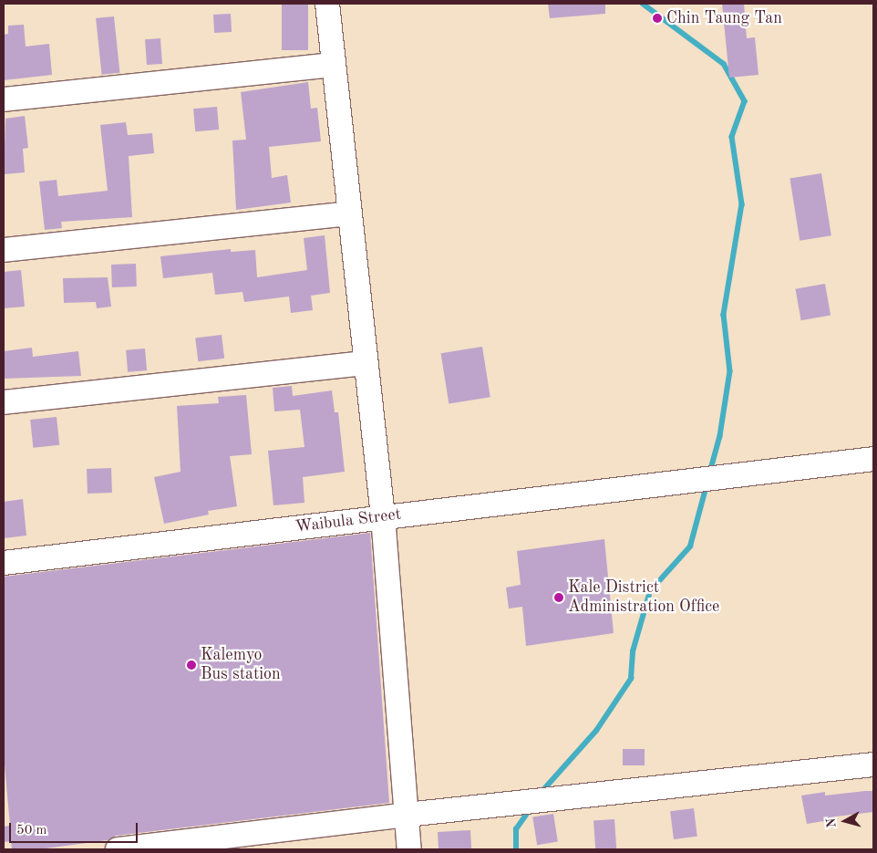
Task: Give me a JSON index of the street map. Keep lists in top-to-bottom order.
{
  "streets": {
    "street": ["Waibula Street"]
  },
  "places": ["Chin Taung Tan", "Kale District Administration Office", "Kalemyo Bus station"],
  "scale_bar": "50 m",
  "north": "left"
}
